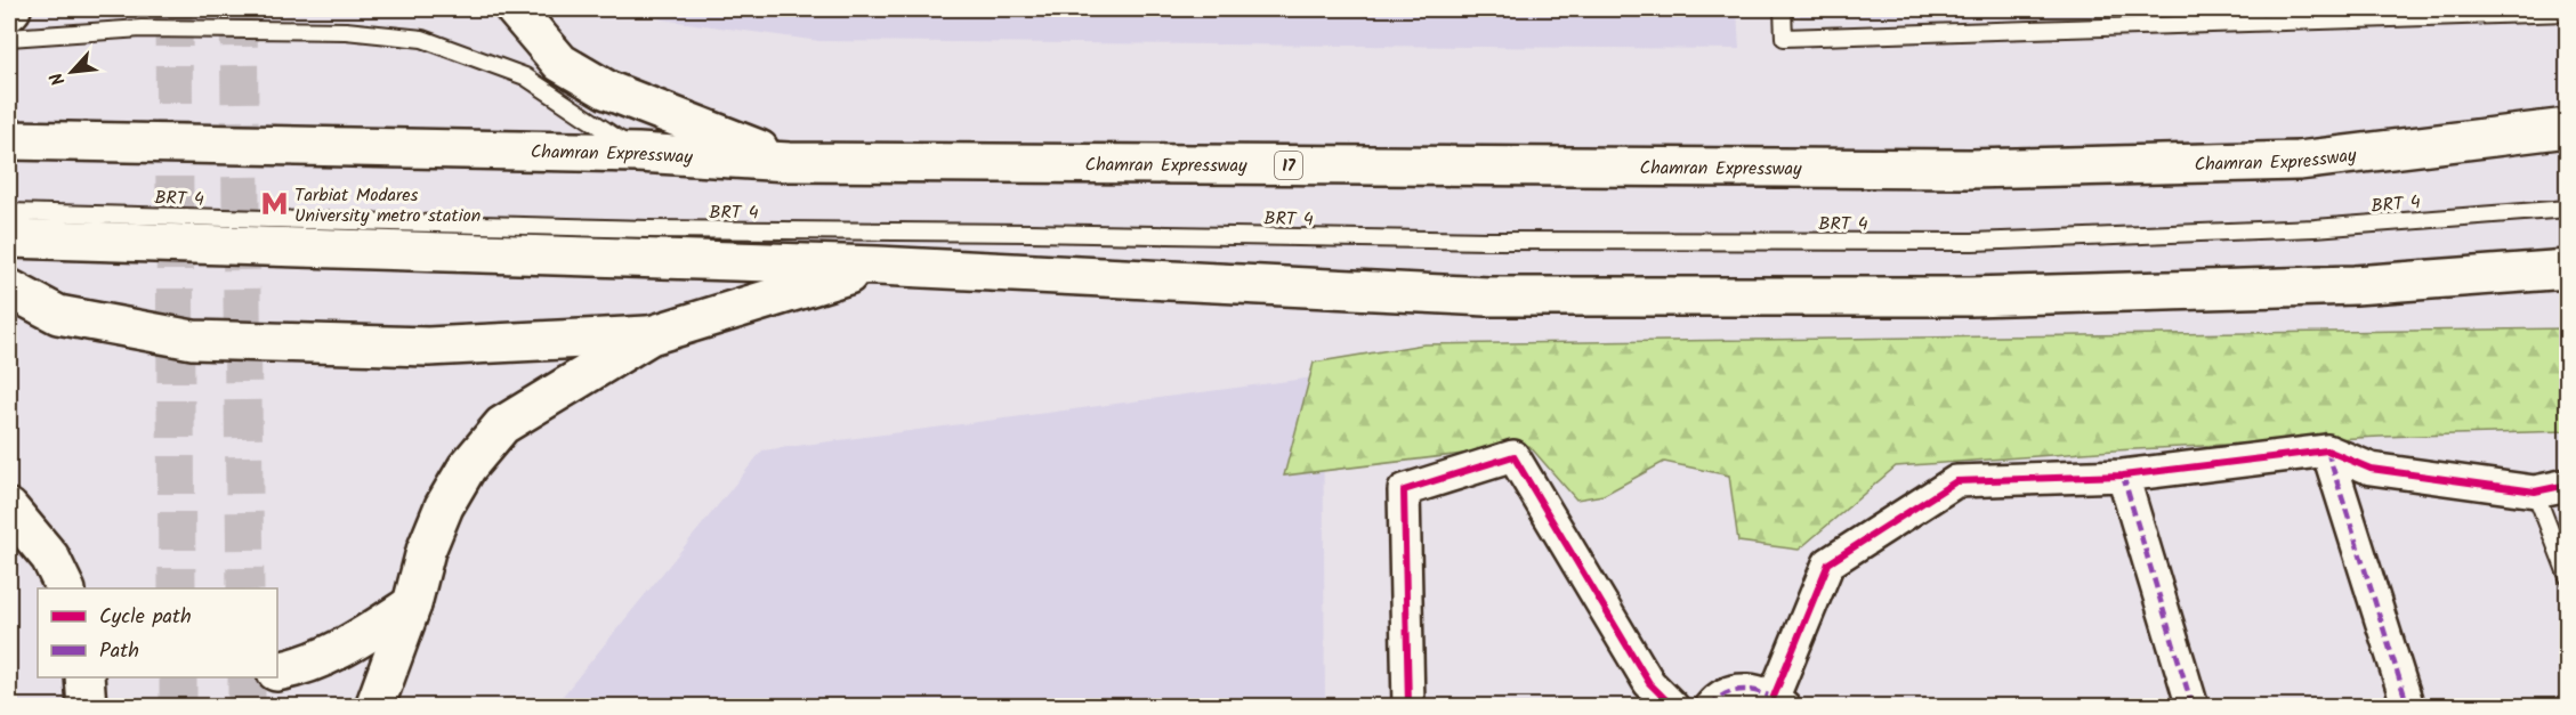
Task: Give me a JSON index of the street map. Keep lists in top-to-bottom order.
{
  "streets": {
    "highway": ["Chamran Expressway", "17"],
    "lane": ["BRT 4"]
  },
  "places": {
    "metro station": ["Tarbiat Modares University metro station"]
  },
  "legend": ["Cycle path", "Path"],
  "north": "bottom left"
}
